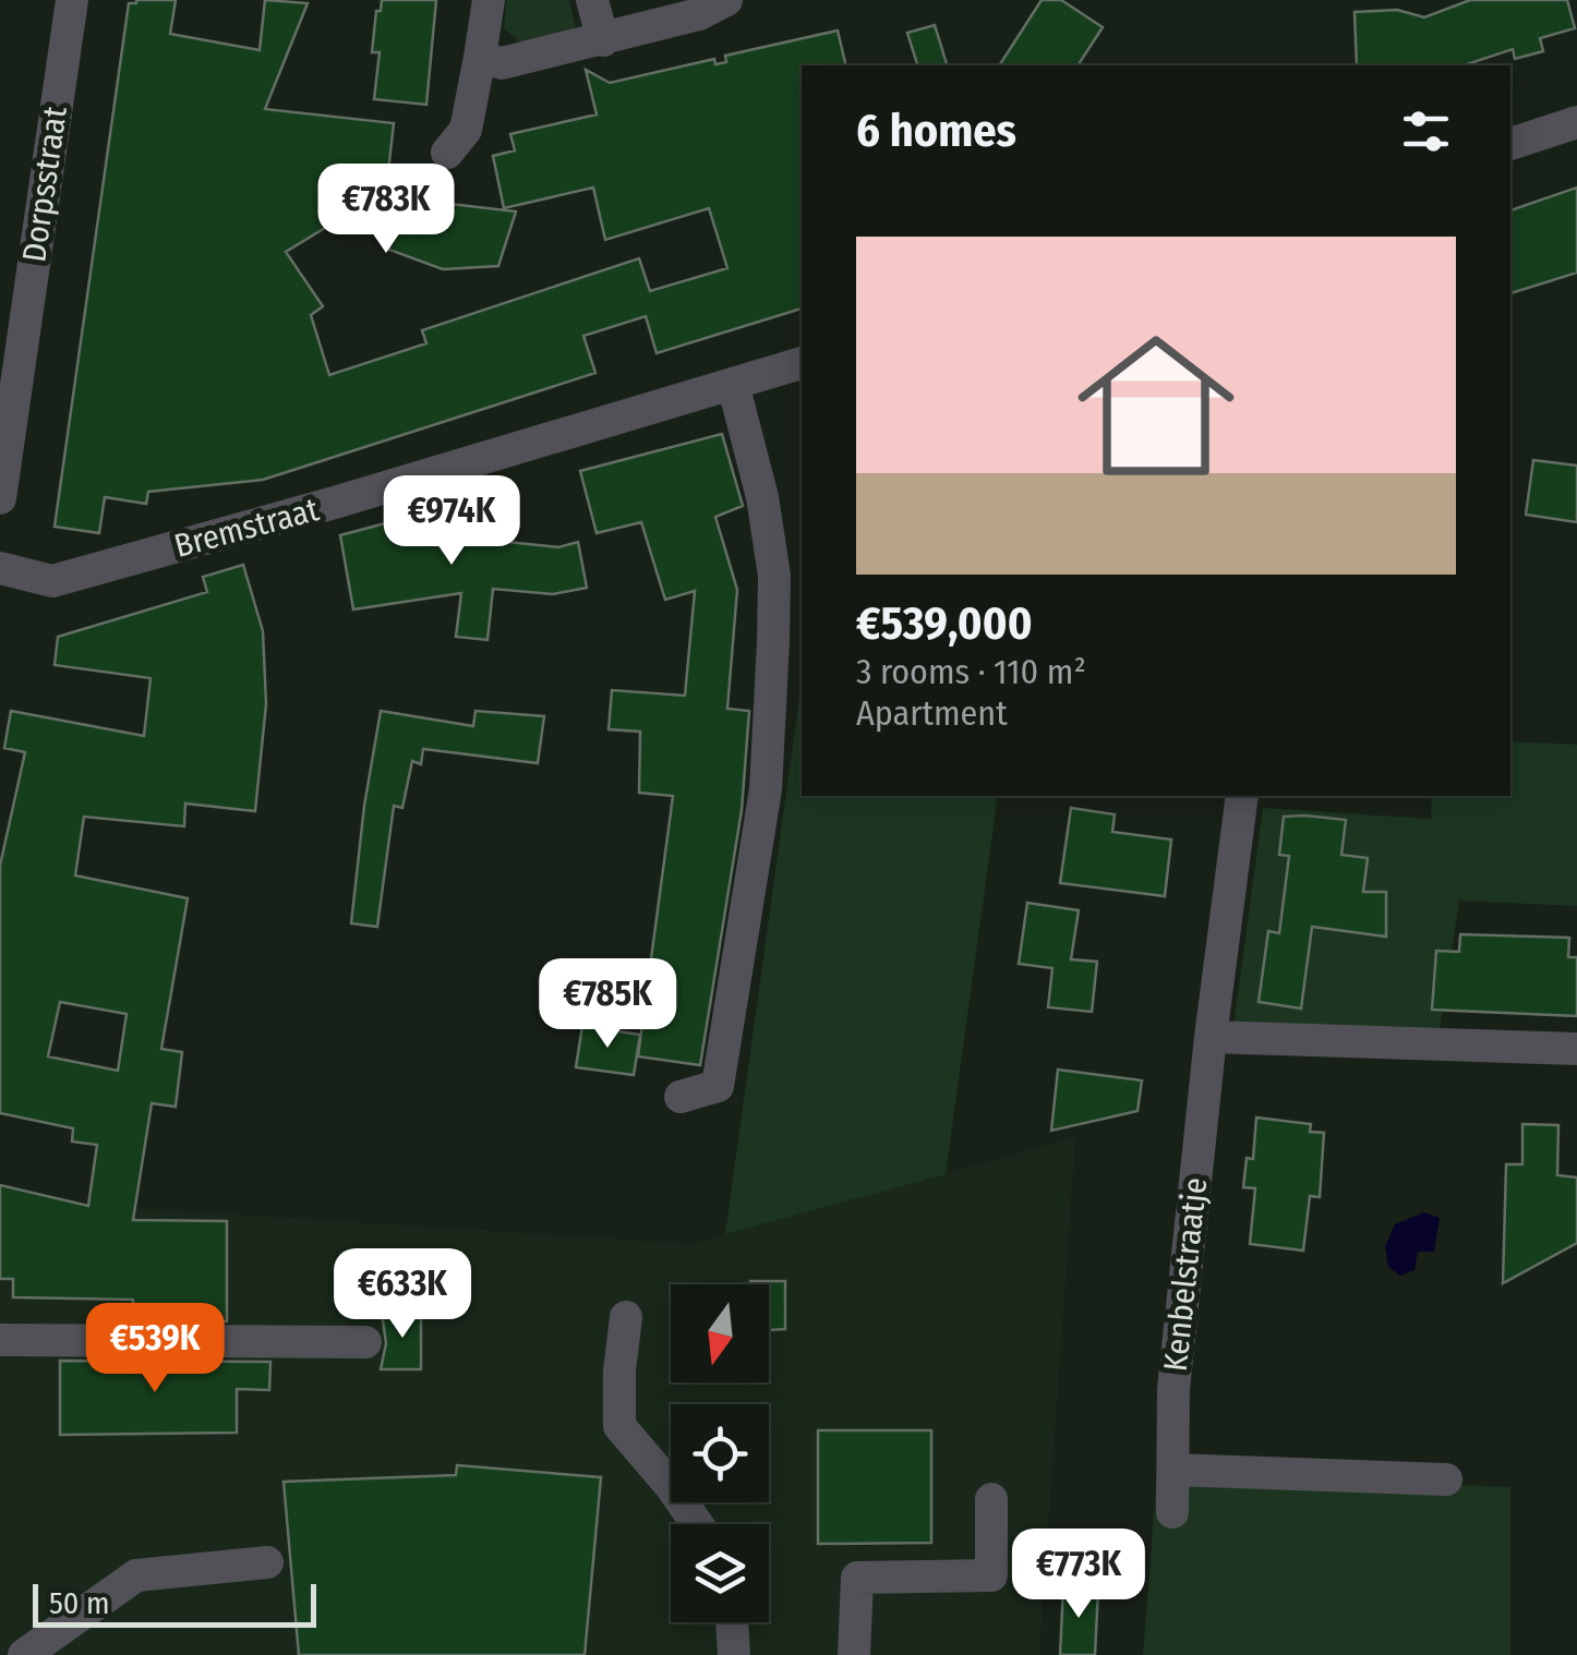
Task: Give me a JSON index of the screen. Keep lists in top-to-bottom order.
{
  "streets": {
    "street": ["Dorpsstraat", "Bremstraat", "Kenbelstraatje"]
  },
  "scale_bar": "50 m",
  "north": "bottom",
  "page": {
    "heading": "6 homes",
    "price": [
      "€783K",
      "€974K",
      "€785K",
      "€633K",
      "€539K",
      "€773K"
    ],
    "list": [
      {
        "name": "€539,000",
        "note": "3 rooms · 110 m² · Apartment"
      }
    ],
    "scale": "50 m"
  }
}
